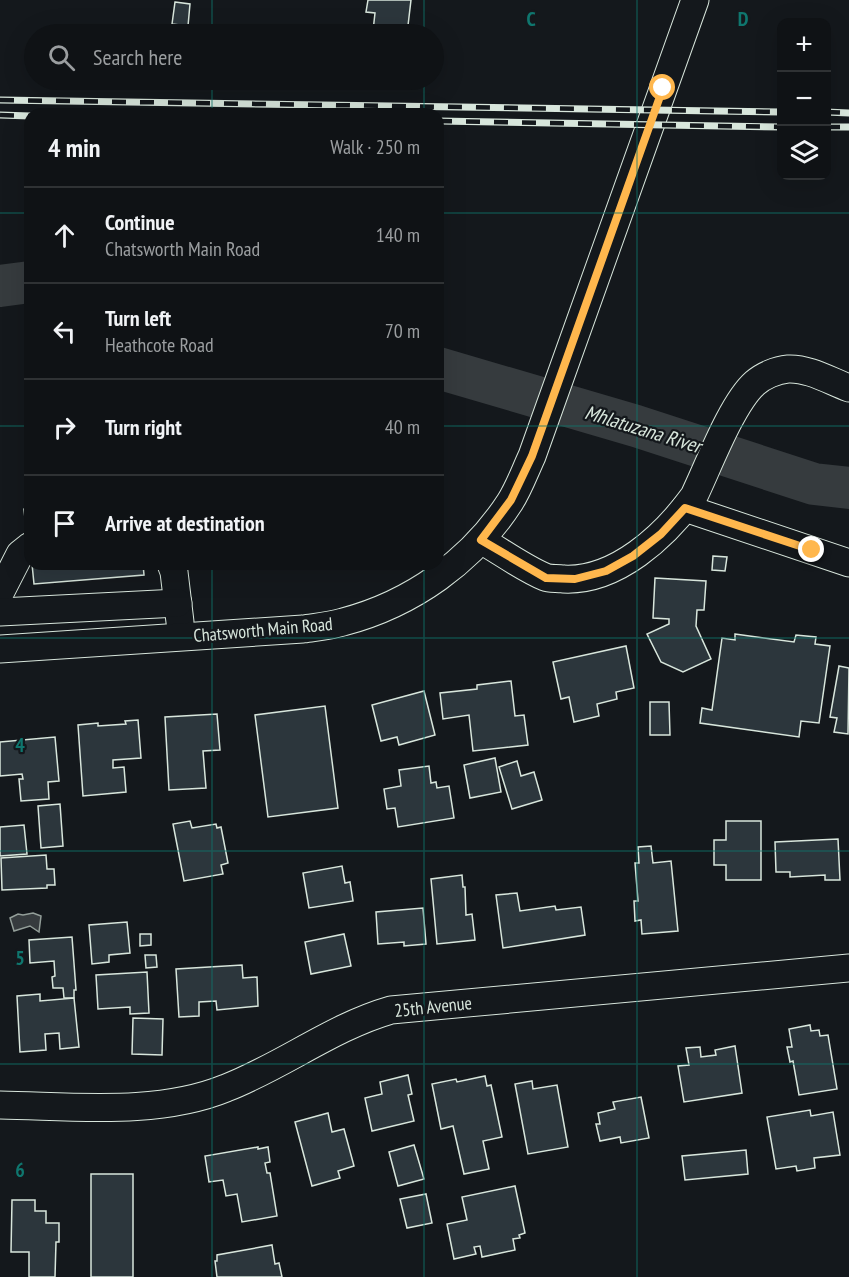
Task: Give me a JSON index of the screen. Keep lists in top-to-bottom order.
{
  "streets": {
    "street": ["Chatsworth Main Road", "25th Avenue"]
  },
  "water": ["Mhlatuzana River"],
  "page": {
    "map_buttons": ["+", "−"],
    "search": "Search here",
    "heading": ["4 min", "Walk · 250 m"],
    "list": [
      ["Continue", "Chatsworth Main Road", "140 m"],
      ["Turn left", "Heathcote Road", "70 m"],
      ["Turn right", "40 m"],
      "Arrive at destination"
    ]
  },
  "grid": {
    "columns": ["C", "D"],
    "rows": ["4", "5", "6"]
  }
}
